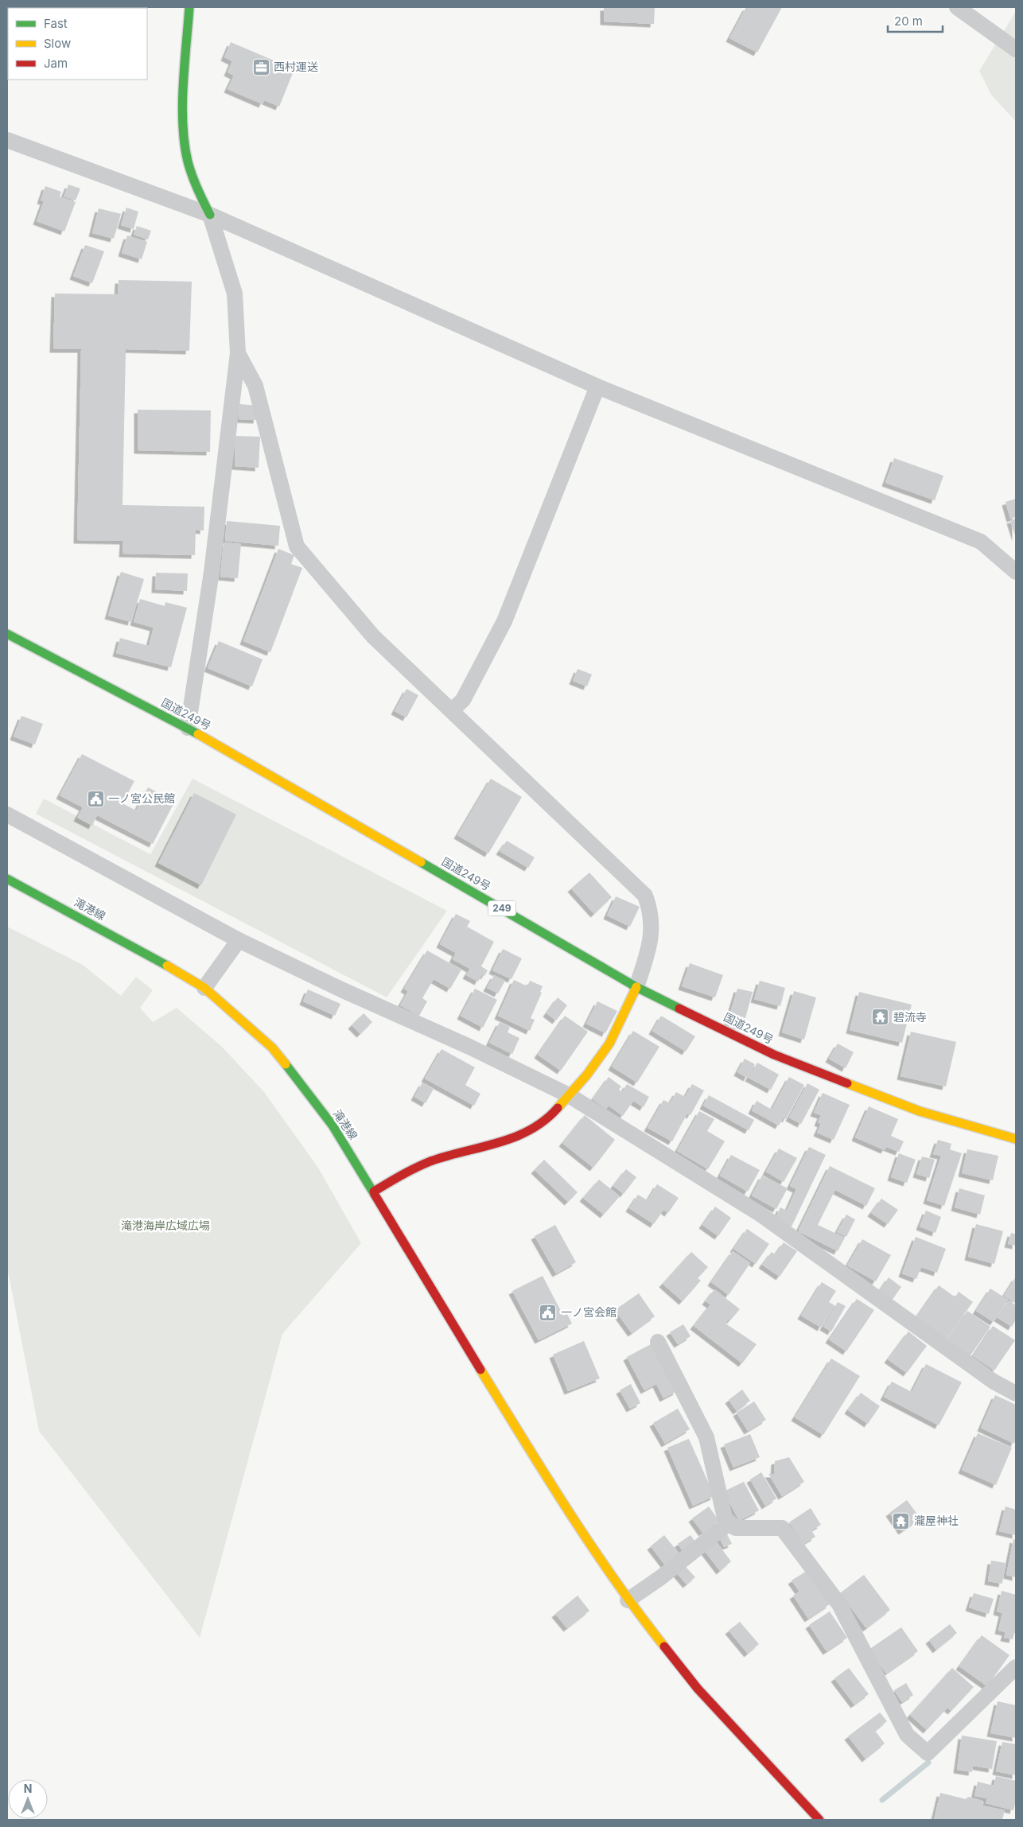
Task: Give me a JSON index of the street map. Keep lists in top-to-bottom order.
{
  "streets": {
    "main road": ["国道249号", "249", "滝港線"]
  },
  "parks": ["滝港海岸広域広場"],
  "places": {
    "office": ["西村運送"],
    "public building": ["一ノ宮公民館", "一ノ宮会館"],
    "temple": ["碧流寺", "瀧屋神社"]
  },
  "legend": ["Fast", "Slow", "Jam"],
  "scale_bar": "20 m",
  "north": "top"
}
